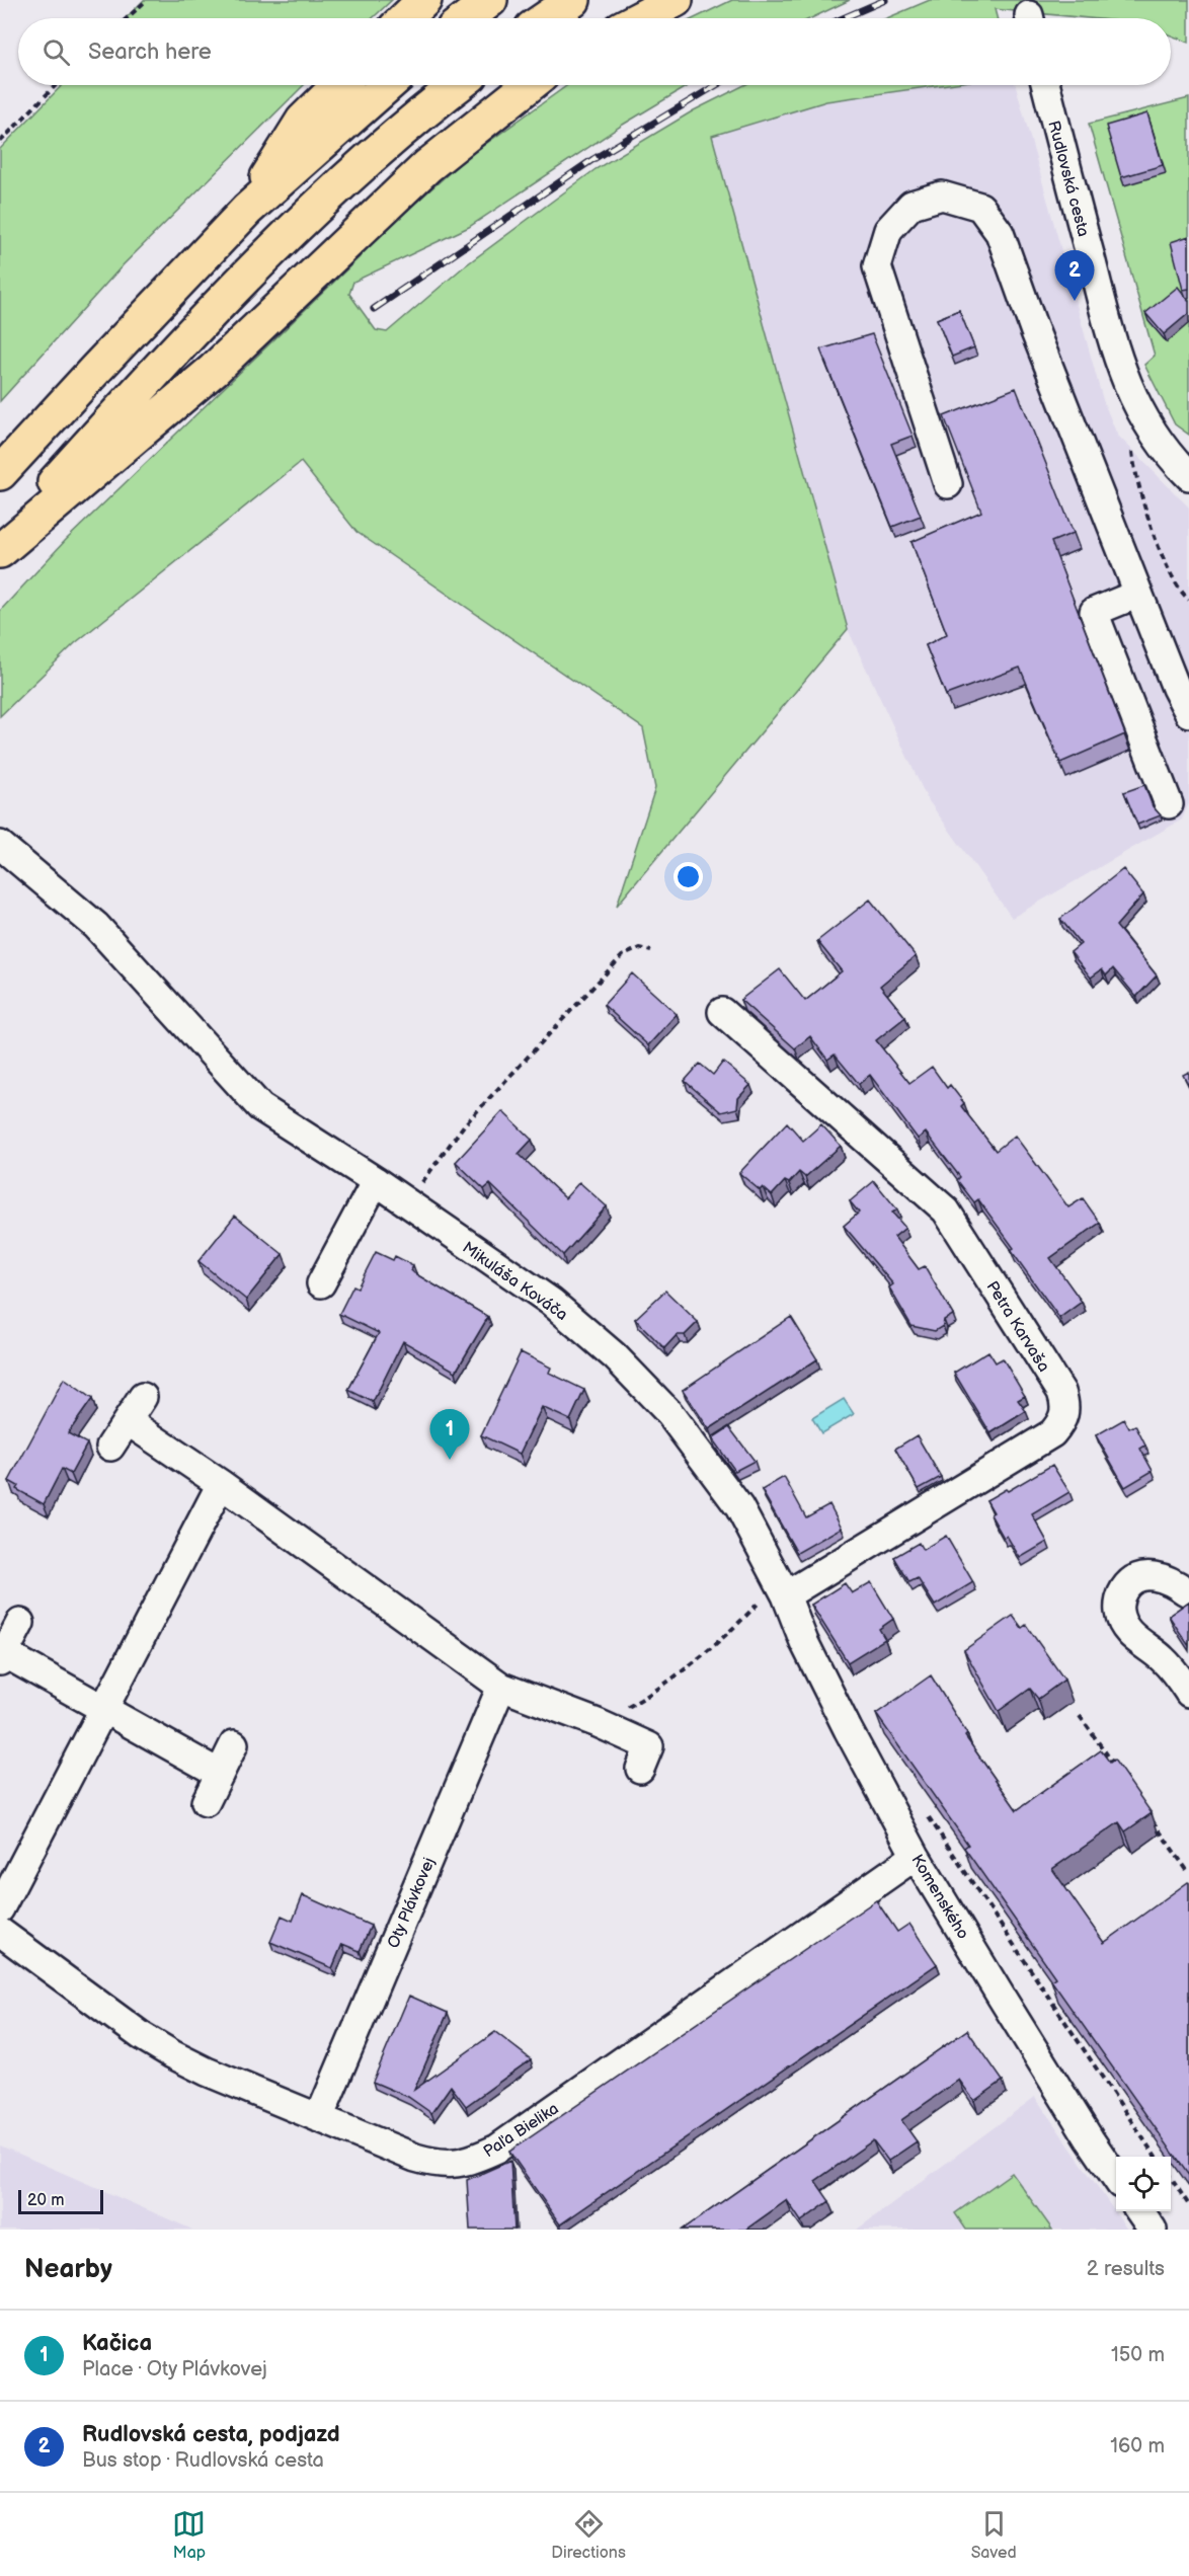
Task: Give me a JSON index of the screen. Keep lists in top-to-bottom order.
{
  "streets": {
    "street": [
      "Rudlovská cesta",
      "Mikuláša Kováča",
      "Petra Karvaša",
      "Komenského",
      "Oty Plávkovej",
      "Paľa Bielika"
    ]
  },
  "crossings": [
    ["Mikuláša Kováča", "Petra Karvaša"],
    ["Mikuláša Kováča", "Komenského"],
    ["Petra Karvaša", "Komenského"],
    ["Komenského", "Paľa Bielika"],
    ["Oty Plávkovej", "Paľa Bielika"]
  ],
  "scale_bar": "20 m",
  "page": {
    "search": "Search here",
    "pins": ["2", "1"],
    "scale": "20 m",
    "heading": ["Nearby", "2 results"],
    "list": [
      {
        "mark": "1",
        "name": "Kačica",
        "note": "Place · Oty Plávkovej",
        "value": "150 m"
      },
      {
        "mark": "2",
        "name": "Rudlovská cesta, podjazd",
        "note": "Bus stop · Rudlovská cesta",
        "value": "160 m"
      }
    ],
    "nav": ["Map", "Directions", "Saved"]
  }
}
